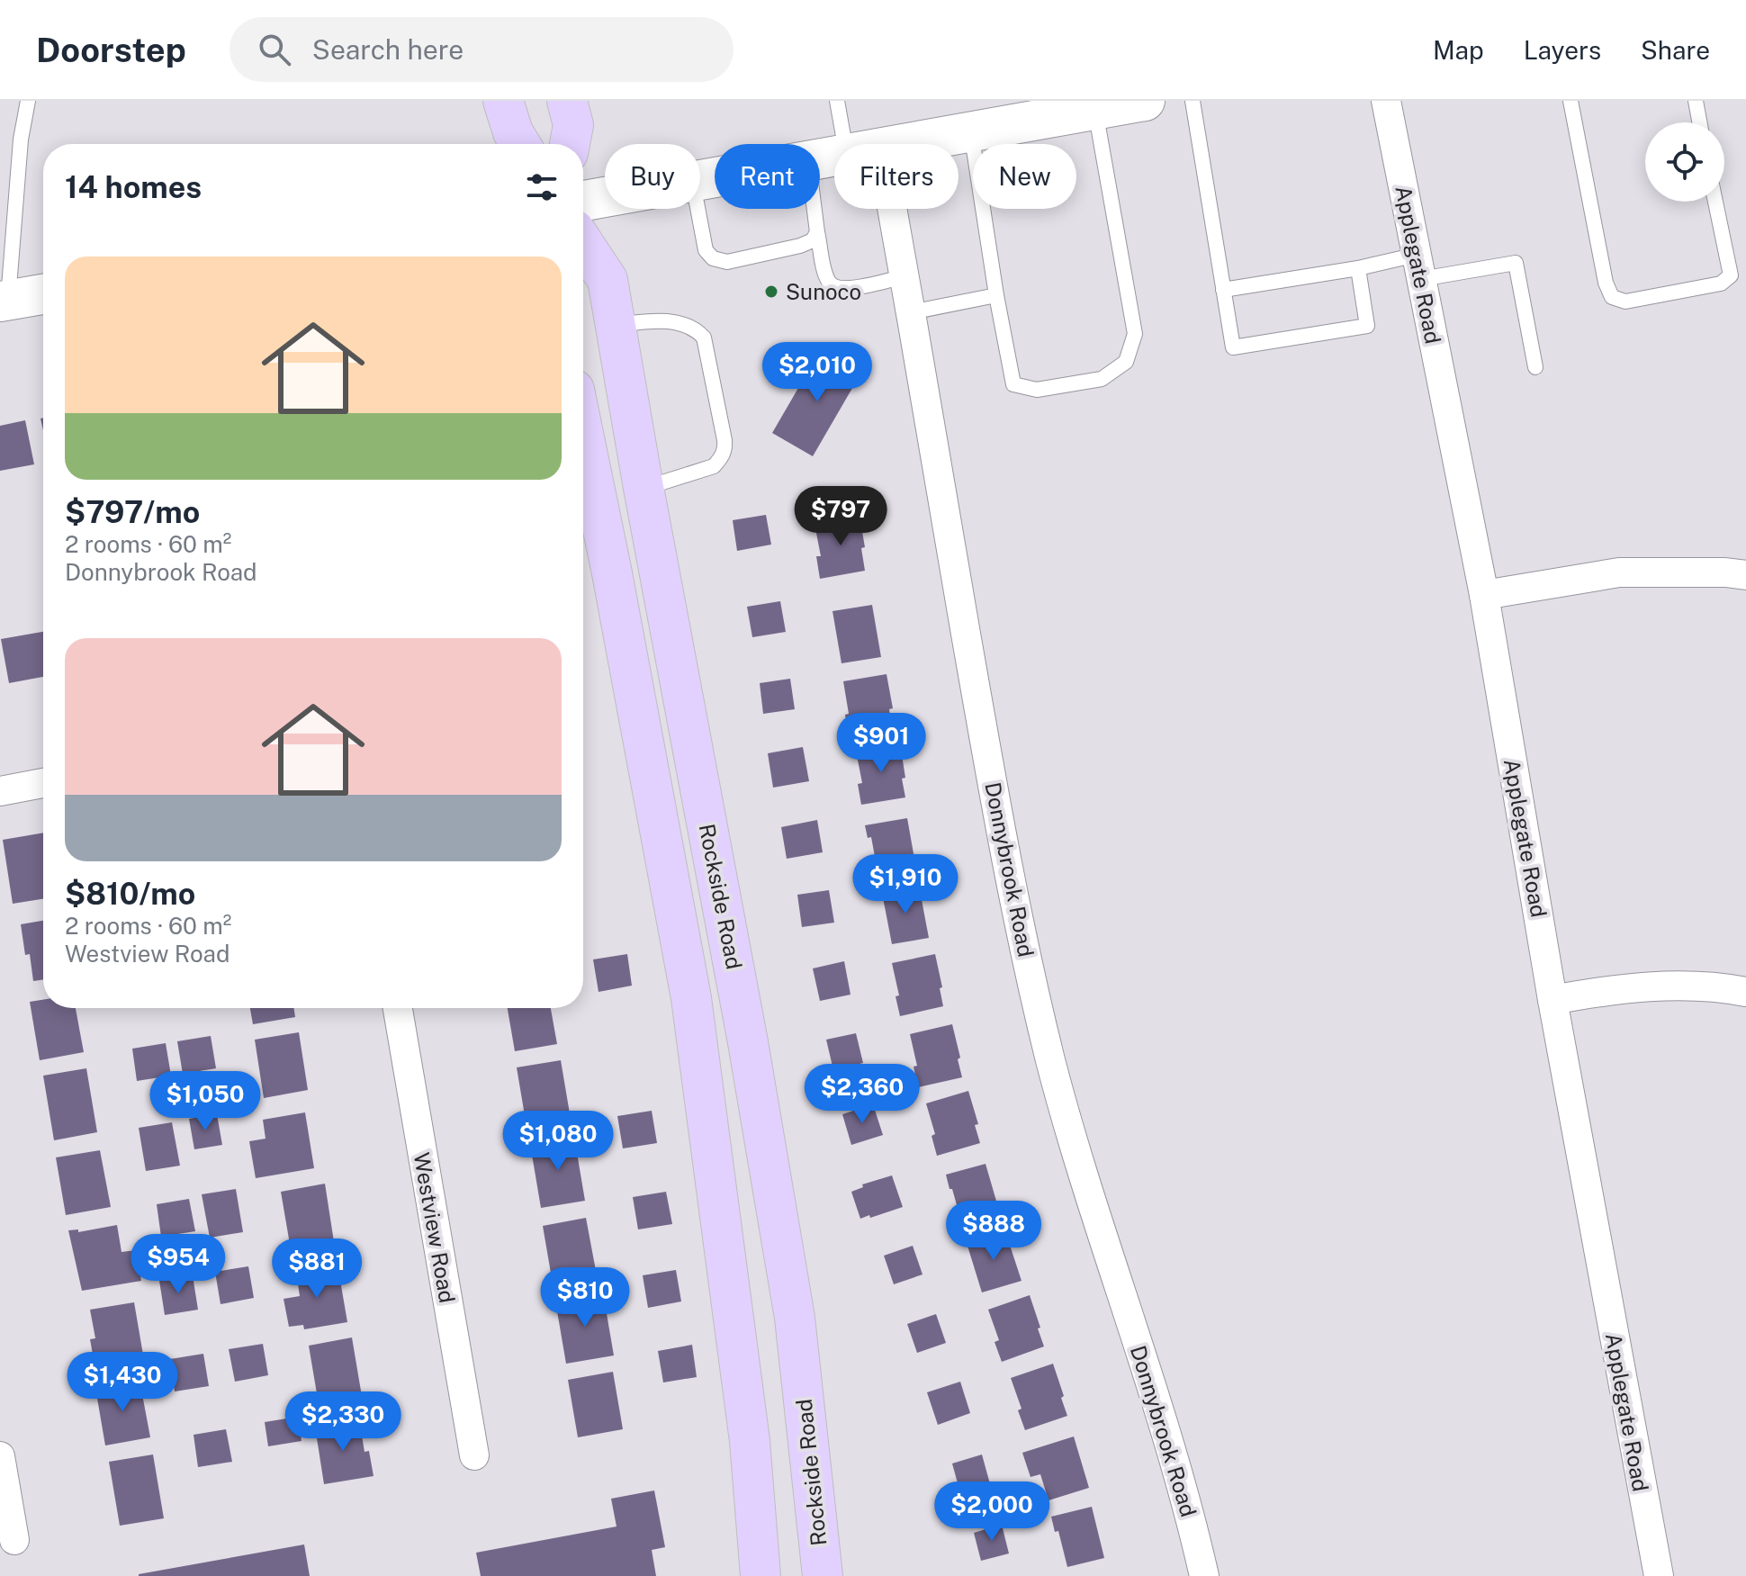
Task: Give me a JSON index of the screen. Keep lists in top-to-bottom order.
{
  "streets": {
    "main road": ["Rockside Road"],
    "street": ["Applegate Road", "Donnybrook Road", "Westview Road"]
  },
  "places": ["Sunoco"],
  "page": {
    "header": "Doorstep",
    "search": "Search here",
    "nav": ["Map", "Layers", "Share"],
    "chip": [
      "Buy",
      "Rent",
      "Filters",
      "New"
    ],
    "heading": "14 homes",
    "list": [
      {
        "name": "$797/mo",
        "note": "2 rooms · 60 m² · Donnybrook Road"
      },
      {
        "name": "$810/mo",
        "note": "2 rooms · 60 m² · Westview Road"
      }
    ],
    "price": [
      "$2,010",
      "$797",
      "$901",
      "$1,910",
      "$2,360",
      "$1,050",
      "$1,080",
      "$888",
      "$954",
      "$881",
      "$810",
      "$1,430",
      "$2,330",
      "$2,000"
    ]
  }
}
